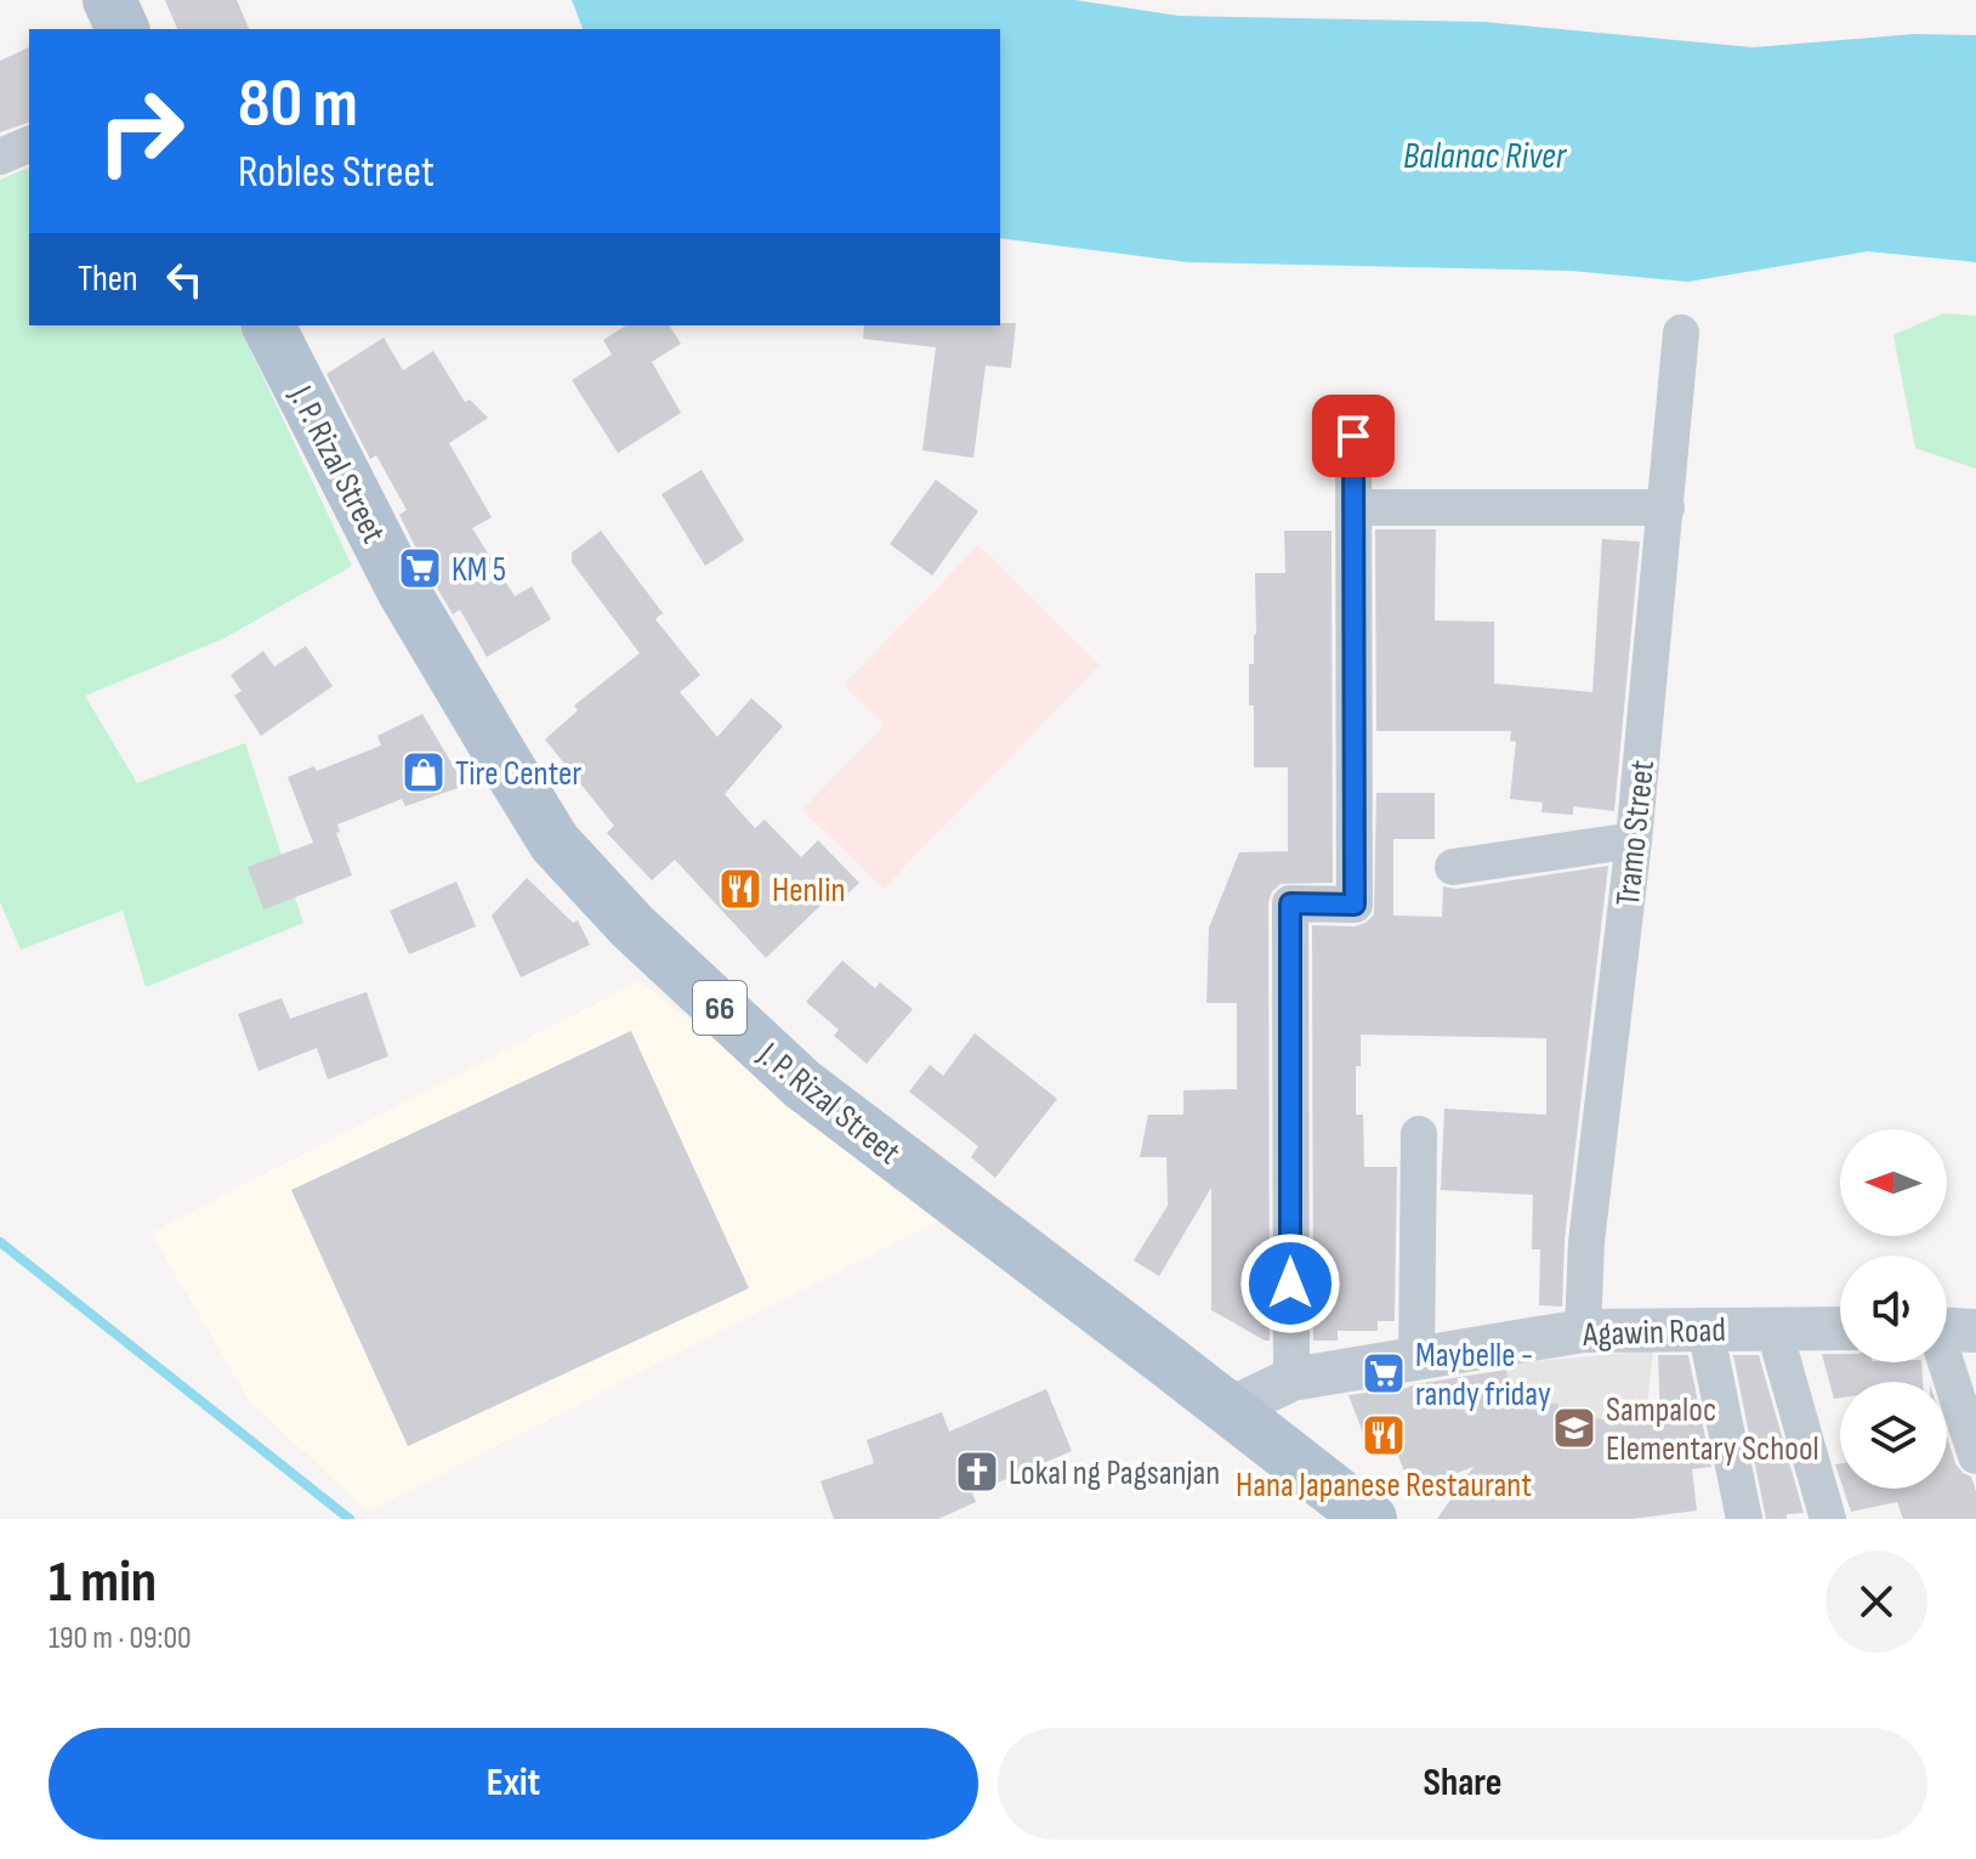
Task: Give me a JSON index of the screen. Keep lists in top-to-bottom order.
{
  "streets": {
    "main road": ["J. P. Rizal Street", "66"],
    "street": ["Tramo Street", "Agawin Road"]
  },
  "crossings": [
    ["J. P. Rizal Street", "Agawin Road"],
    ["Tramo Street", "Agawin Road"]
  ],
  "water": ["Balanac River"],
  "places": {
    "supermarket": ["KM 5", "Maybelle - randy friday"],
    "shop": ["Tire Center"],
    "restaurant": ["Henlin", "Hana Japanese Restaurant"],
    "school or university": ["Sampaloc Elementary School"],
    "church": ["Lokal ng Pagsanjan"]
  },
  "north": "left",
  "page": {
    "turn": ["80 m", "Robles Street"],
    "then": "Then",
    "heading": ["1 min", "190 m · 09:00"],
    "buttons": ["Exit", "Share"]
  }
}
